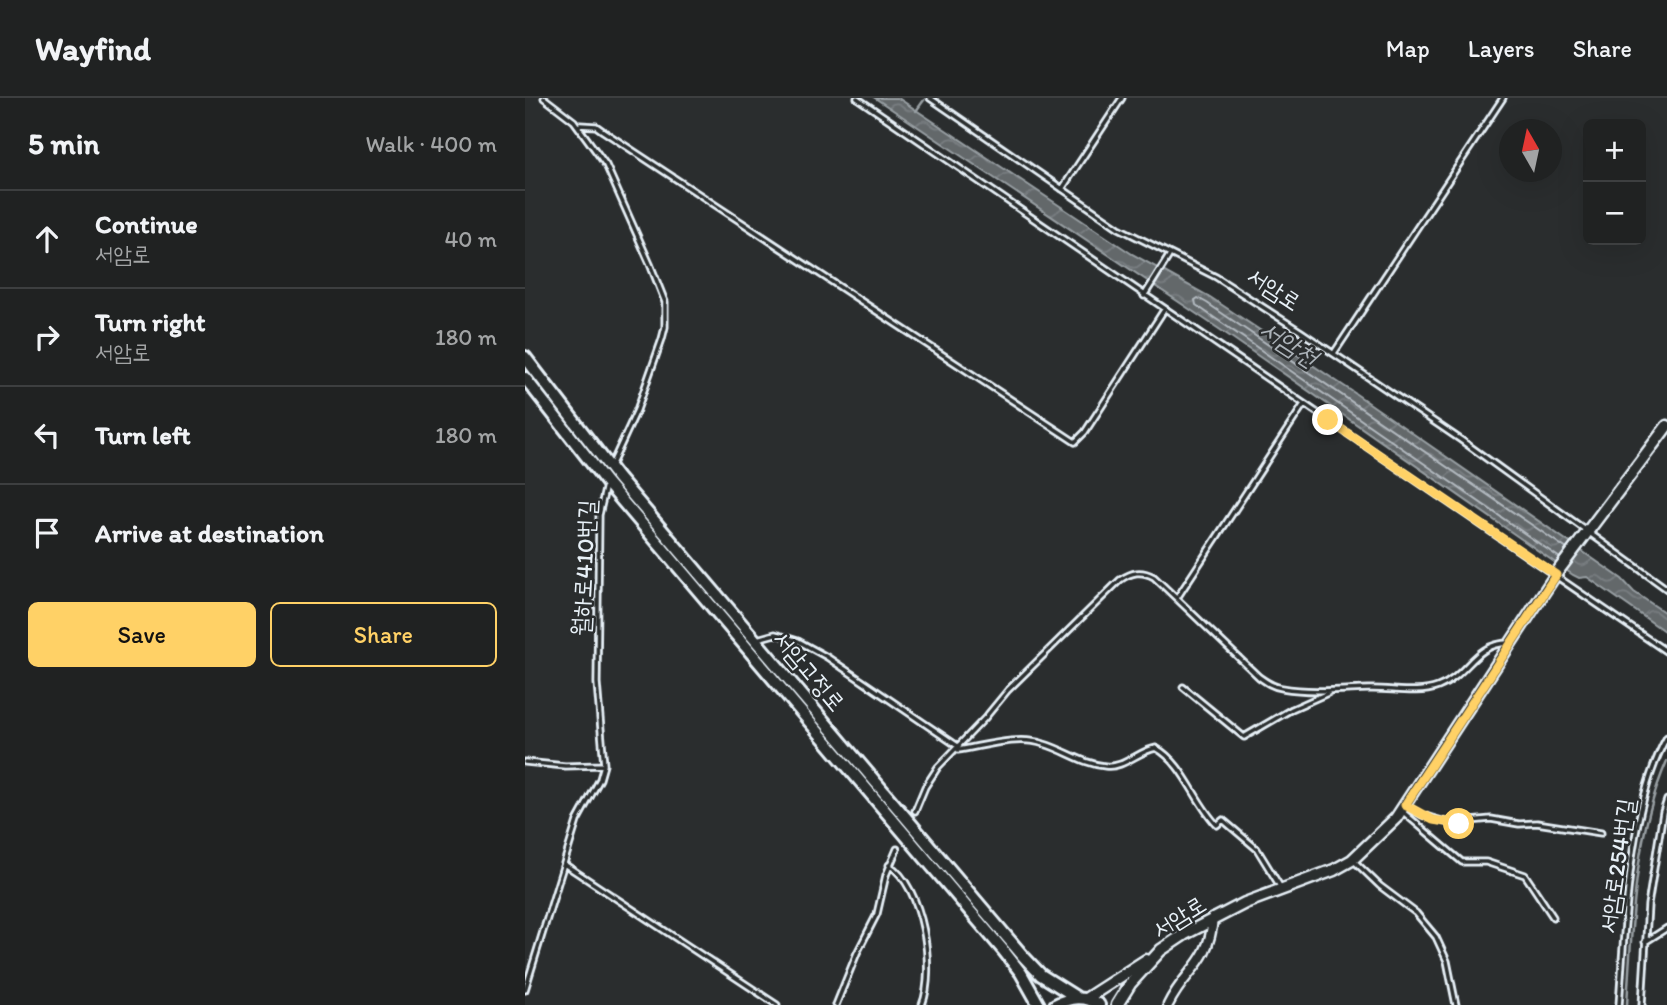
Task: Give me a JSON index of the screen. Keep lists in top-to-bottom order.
{
  "streets": {
    "main road": ["서암고정로"],
    "street": ["서암로"],
    "lane": ["월하로410번길", "서암로254번길"]
  },
  "crossings": [
    ["월하로410번길", "서암고정로"]
  ],
  "water": ["서암천"],
  "north": "top",
  "page": {
    "header": "Wayfind",
    "nav": ["Map", "Layers", "Share"],
    "heading": ["5 min", "Walk · 400 m"],
    "map_buttons": ["+", "−"],
    "list": [
      ["Continue", "서암로", "40 m"],
      ["Turn right", "서암로", "180 m"],
      ["Turn left", "180 m"],
      "Arrive at destination"
    ],
    "buttons": ["Save", "Share"]
  }
}
